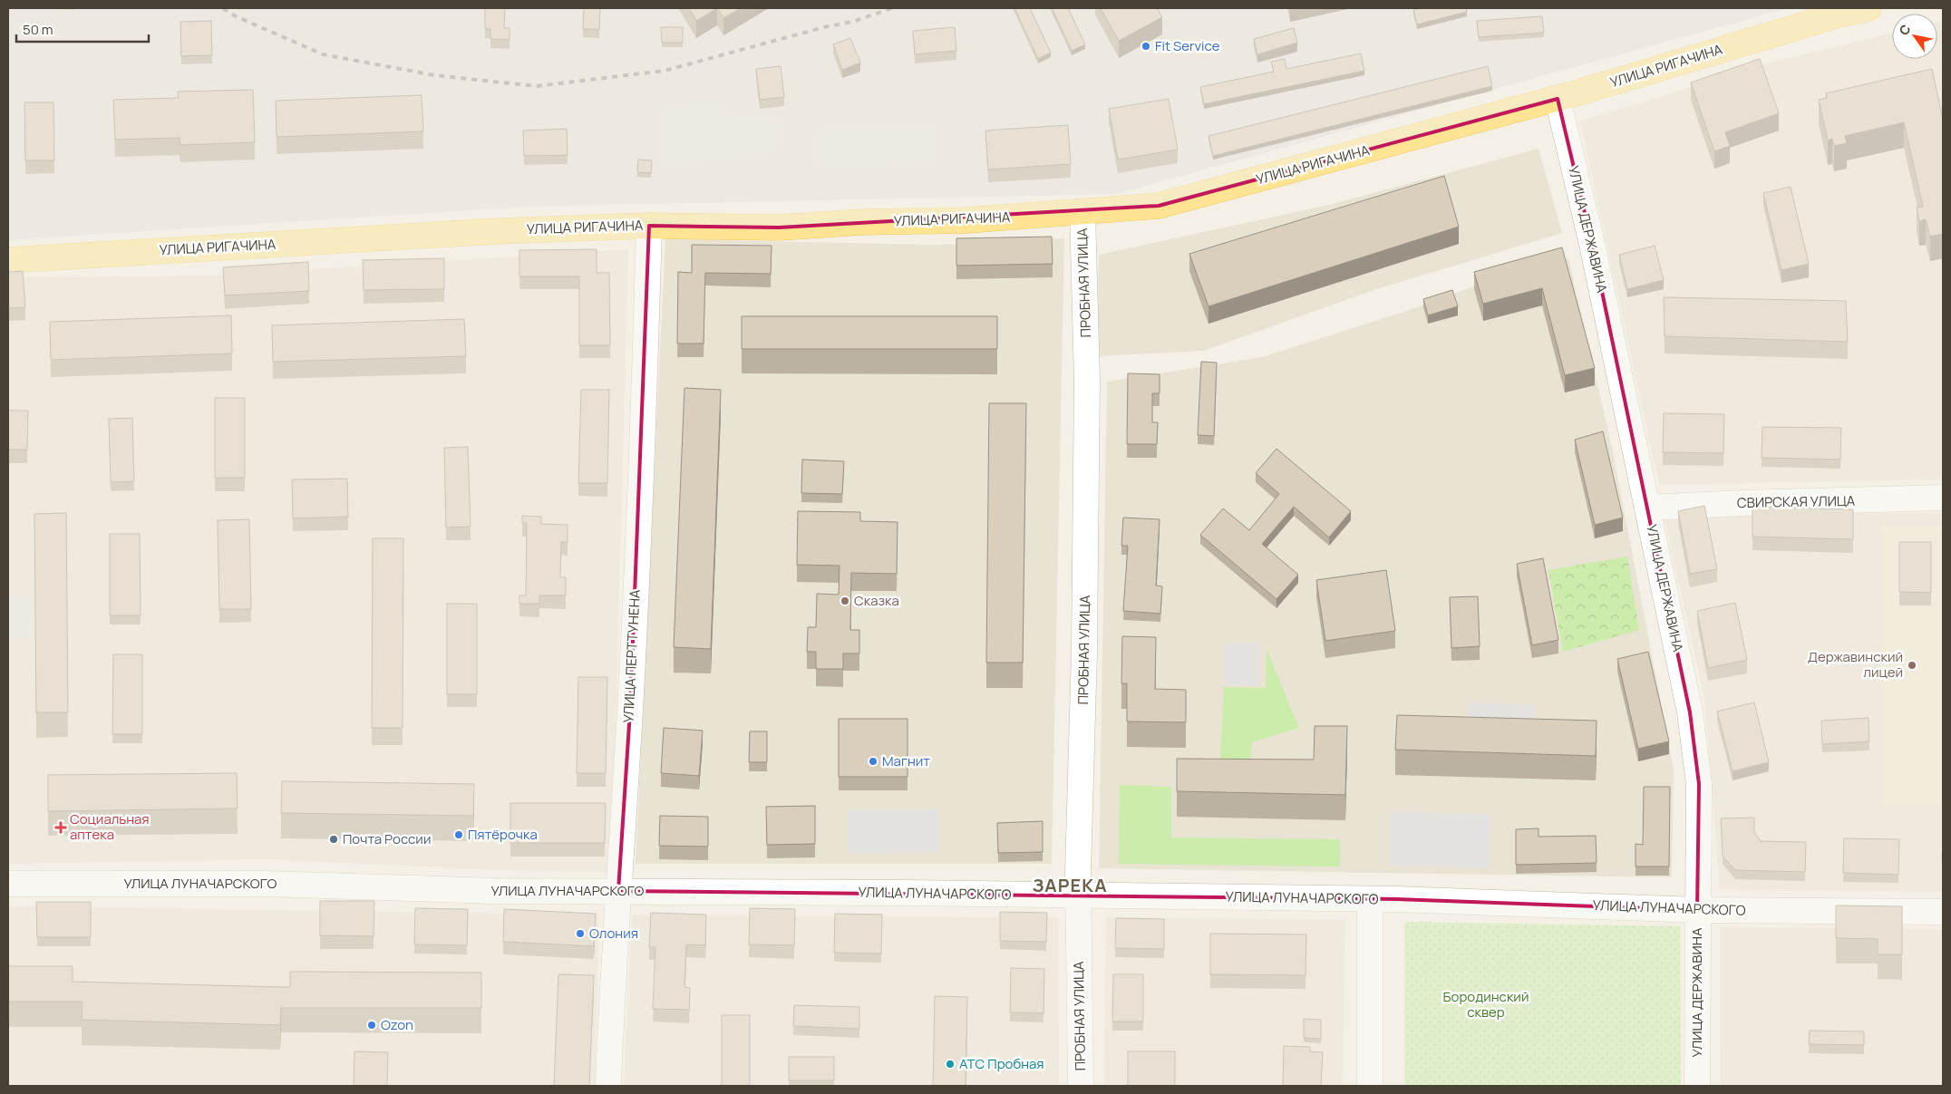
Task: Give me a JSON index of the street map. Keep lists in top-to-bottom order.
{
  "streets": {
    "main road": ["УЛИЦА РИГАЧИНА"],
    "street": [
      "УЛИЦА ДЕРЖАВИНА",
      "ПРОБНАЯ УЛИЦА",
      "СВИРСКАЯ УЛИЦА",
      "УЛИЦА ПЕРТТУНЕНА",
      "УЛИЦА ЛУНАЧАРСКОГО"
    ]
  },
  "crossings": [
    ["УЛИЦА РИГАЧИНА", "УЛИЦА ДЕРЖАВИНА"],
    ["УЛИЦА РИГАЧИНА", "ПРОБНАЯ УЛИЦА"],
    ["УЛИЦА РИГАЧИНА", "УЛИЦА ПЕРТТУНЕНА"],
    ["УЛИЦА ДЕРЖАВИНА", "СВИРСКАЯ УЛИЦА"],
    ["УЛИЦА ДЕРЖАВИНА", "УЛИЦА ЛУНАЧАРСКОГО"],
    ["ПРОБНАЯ УЛИЦА", "УЛИЦА ЛУНАЧАРСКОГО"],
    ["УЛИЦА ПЕРТТУНЕНА", "УЛИЦА ЛУНАЧАРСКОГО"]
  ],
  "districts": ["ЗАРЕКА"],
  "parks": ["Бородинский сквер"],
  "places": {
    "other": [
      "Fit Service",
      "Сказка",
      "Державинский лицей",
      "Магнит",
      "Пятёрочка",
      "Почта России",
      "Олония",
      "Ozon",
      "АТС Пробная"
    ],
    "health": ["Социальная аптека"]
  },
  "scale_bar": "50 m",
  "north": "top left"
}
